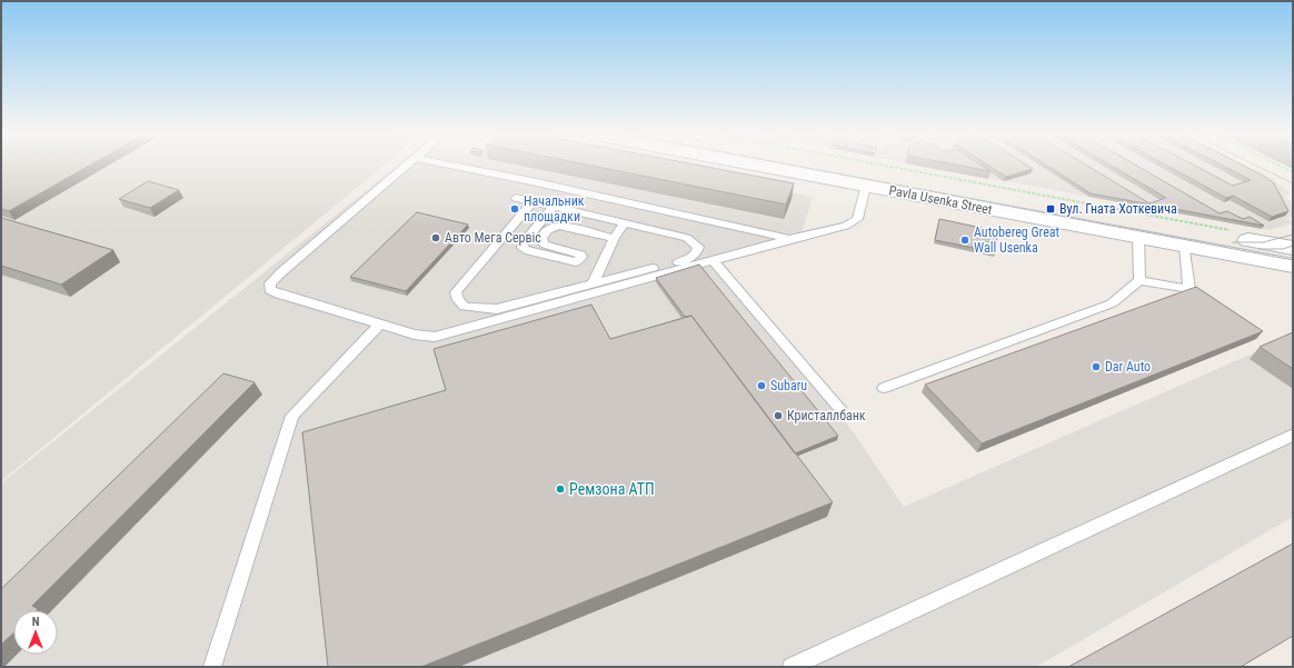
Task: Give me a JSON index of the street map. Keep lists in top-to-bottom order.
{
  "streets": {
    "street": ["Pavla Usenka Street"]
  },
  "places": {
    "other": [
      "Начальник площадки",
      "Авто Мега Сервіс",
      "Autobereg Great Wall Usenka",
      "Dar Auto",
      "Subaru",
      "Кристаллбанк",
      "Ремзона АТП"
    ],
    "transit": ["Вул. Гната Хоткевича"]
  },
  "north": "top"
}
